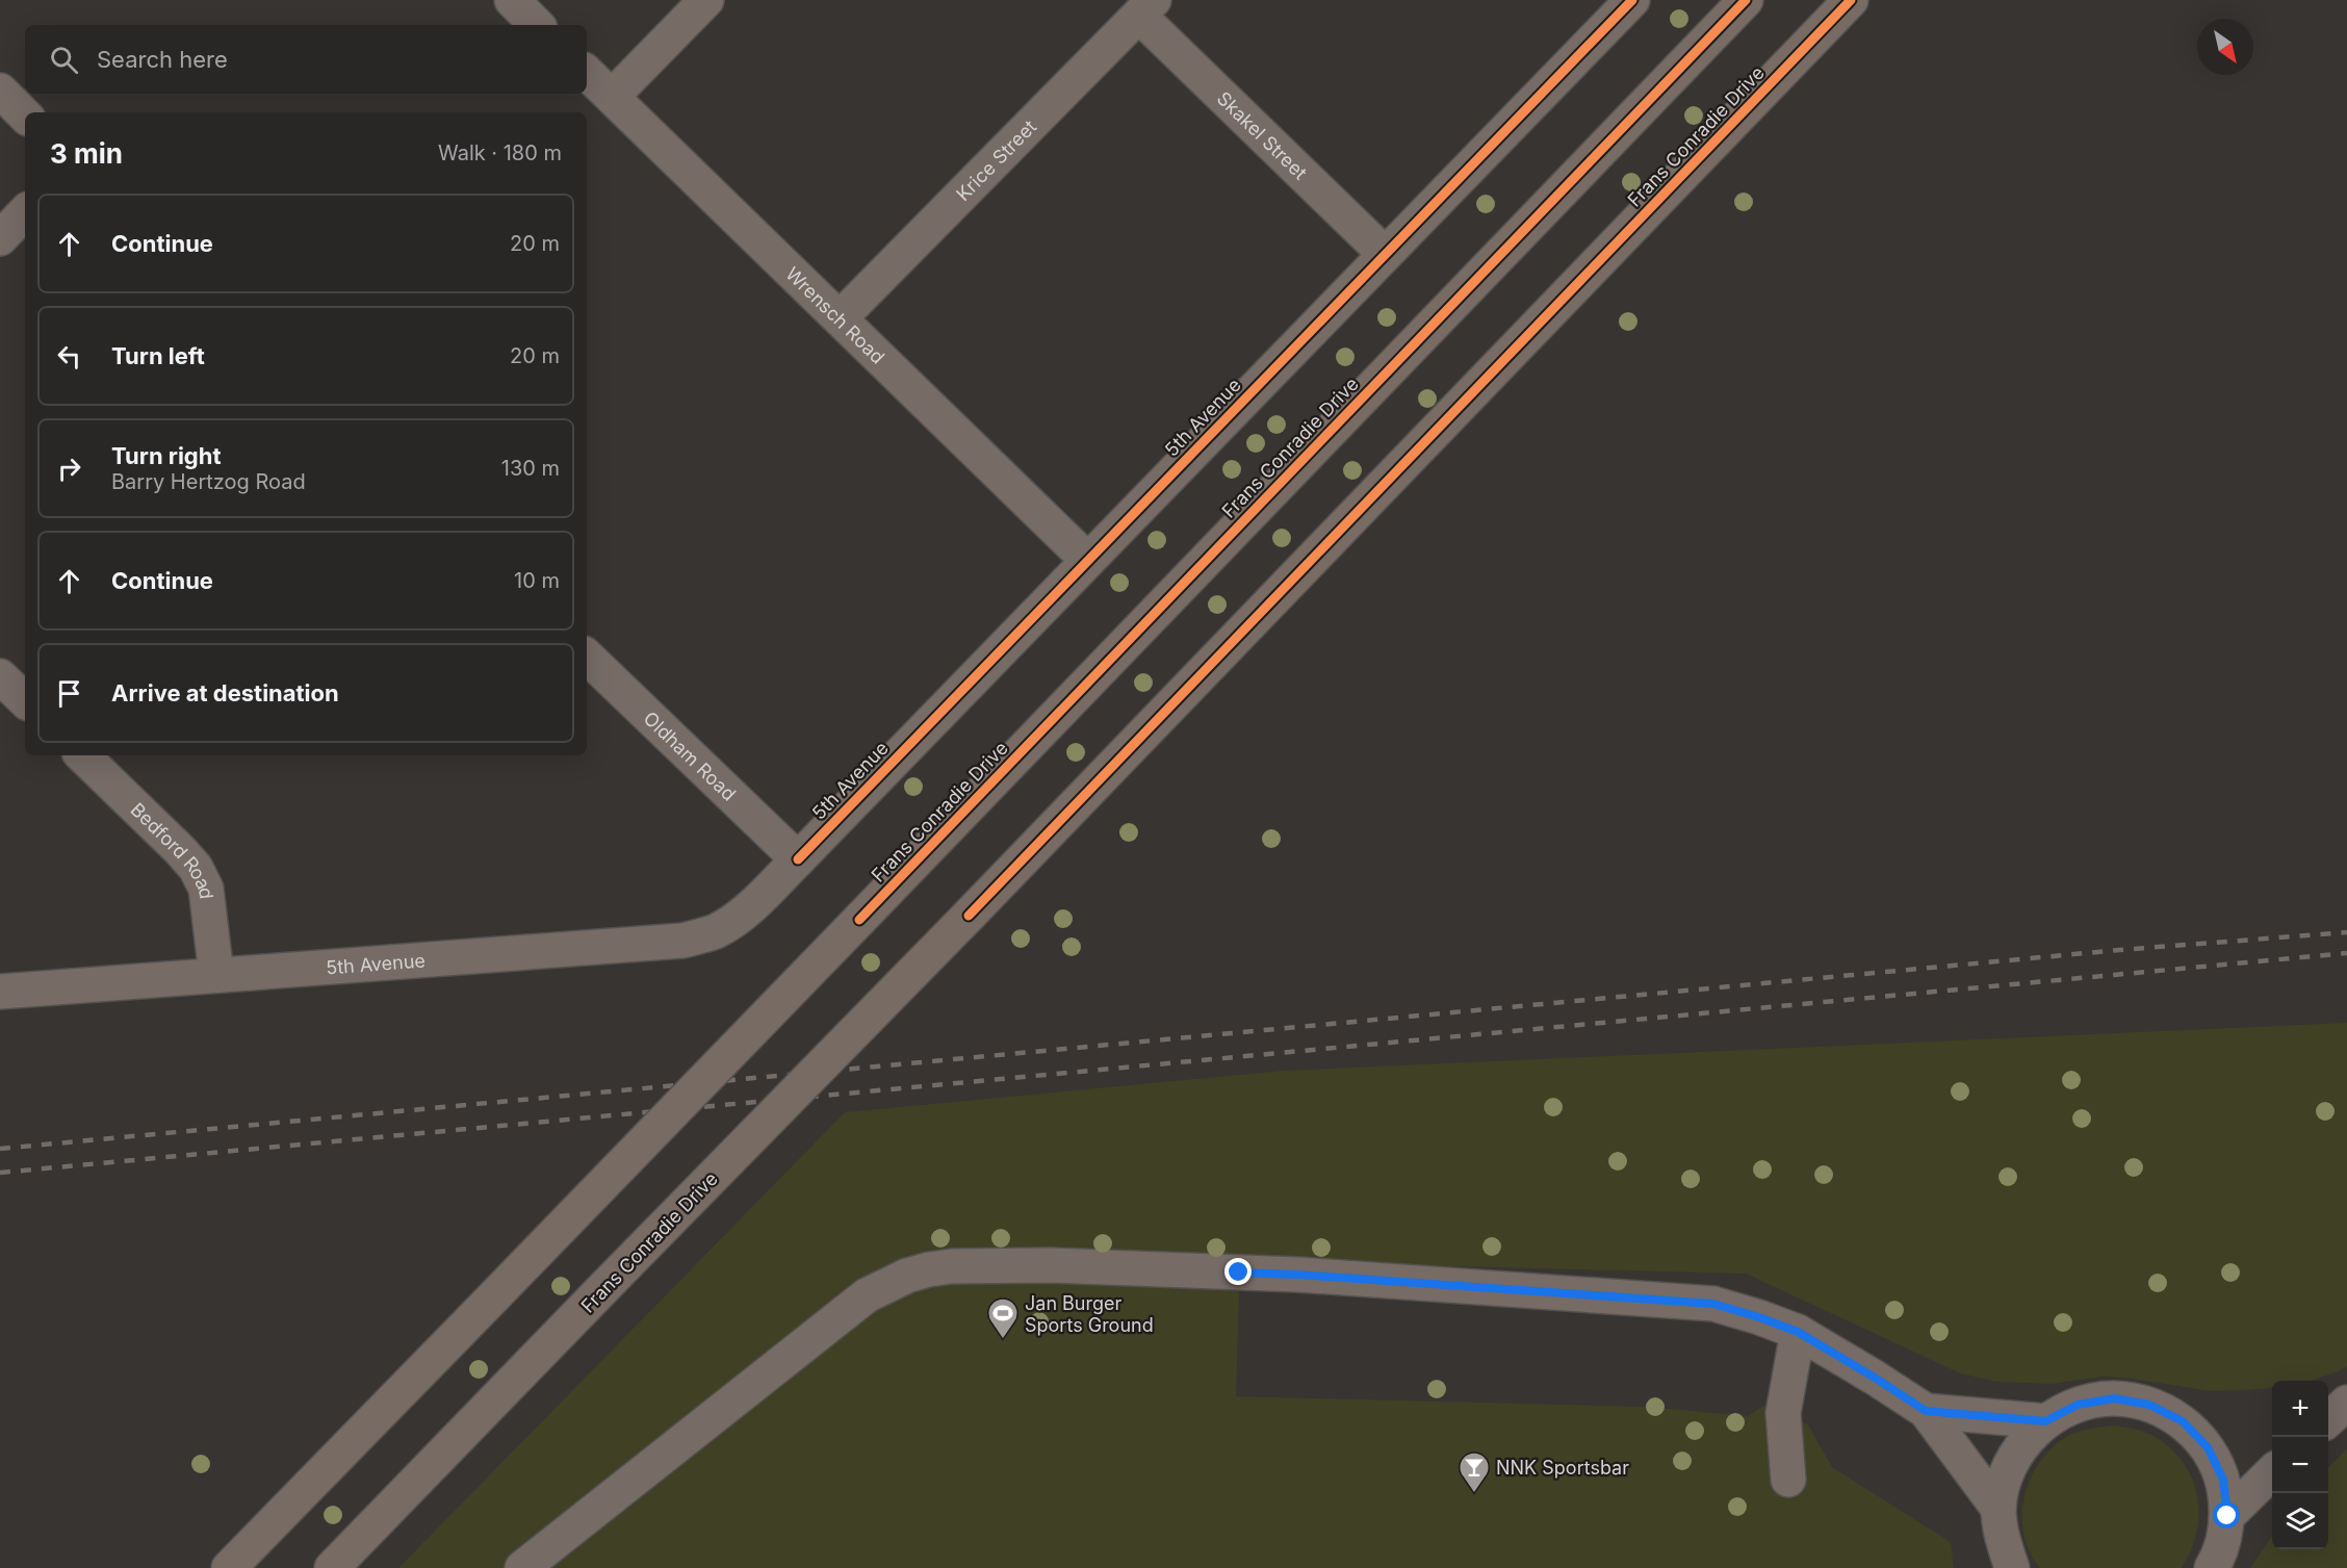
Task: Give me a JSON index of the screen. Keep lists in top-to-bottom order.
{
  "streets": {
    "main road": ["Frans Conradie Drive"],
    "street": [
      "Skakel Street",
      "Krice Street",
      "Wrensch Road",
      "5th Avenue",
      "Oldham Road",
      "Bedford Road"
    ]
  },
  "crossings": [
    ["Skakel Street", "Krice Street"],
    ["Skakel Street", "5th Avenue"],
    ["Krice Street", "Wrensch Road"],
    ["Wrensch Road", "5th Avenue"],
    ["5th Avenue", "Oldham Road"],
    ["5th Avenue", "Bedford Road"]
  ],
  "places": {
    "sports": ["Jan Burger Sports Ground"],
    "bar": ["NNK Sportsbar"]
  },
  "north": "bottom right",
  "page": {
    "search": "Search here",
    "heading": ["3 min", "Walk · 180 m"],
    "list": [
      ["Continue", "20 m"],
      ["Turn left", "20 m"],
      ["Turn right", "Barry Hertzog Road", "130 m"],
      ["Continue", "10 m"],
      "Arrive at destination"
    ],
    "map_buttons": ["+", "−"]
  }
}
